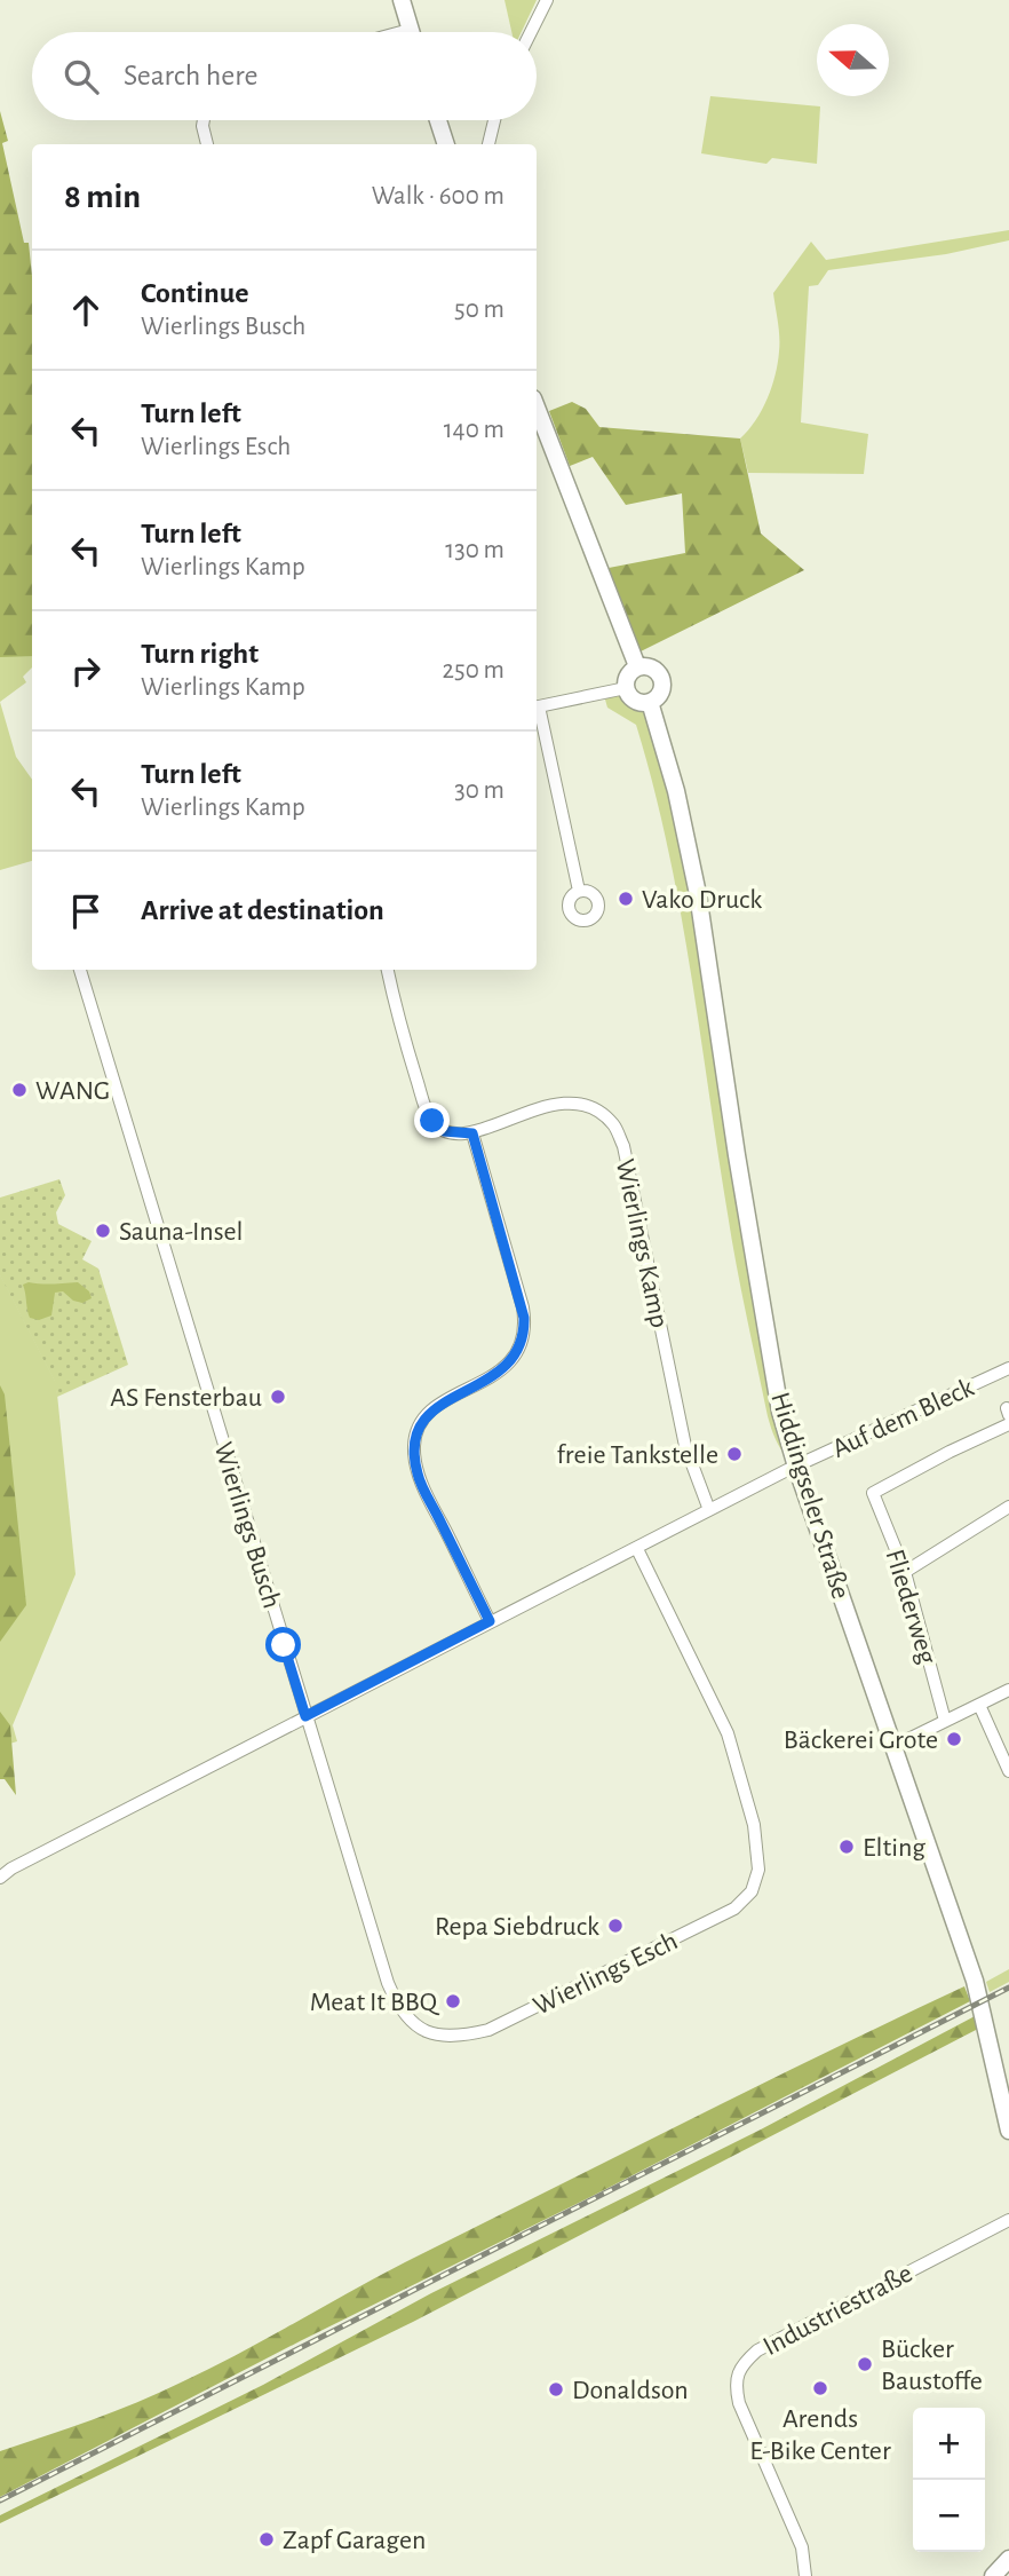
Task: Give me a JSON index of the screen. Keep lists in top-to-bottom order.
{
  "streets": {
    "street": [
      "Wierlings Kamp",
      "Auf dem Bleck",
      "Hiddingseler Straße",
      "Wierlings Busch",
      "Fliederweg",
      "Wierlings Esch",
      "Industriestraße"
    ]
  },
  "crossings": [
    ["Auf dem Bleck", "Hiddingseler Straße"],
    ["Wierlings Busch", "Wierlings Esch"]
  ],
  "places": [
    "Vako Druck",
    "WANG",
    "Sauna-Insel",
    "AS Fensterbau",
    "freie Tankstelle",
    "Bäckerei Grote",
    "Elting",
    "Repa Siebdruck",
    "Meat It BBQ",
    "Bücker Baustoffe",
    "Arends E-Bike Center",
    "Donaldson",
    "Zapf Garagen"
  ],
  "north": "left",
  "page": {
    "search": "Search here",
    "heading": ["8 min", "Walk · 600 m"],
    "list": [
      ["Continue", "Wierlings Busch", "50 m"],
      ["Turn left", "Wierlings Esch", "140 m"],
      ["Turn left", "Wierlings Kamp", "130 m"],
      ["Turn right", "Wierlings Kamp", "250 m"],
      ["Turn left", "Wierlings Kamp", "30 m"],
      "Arrive at destination"
    ],
    "map_buttons": ["+", "−"]
  }
}
